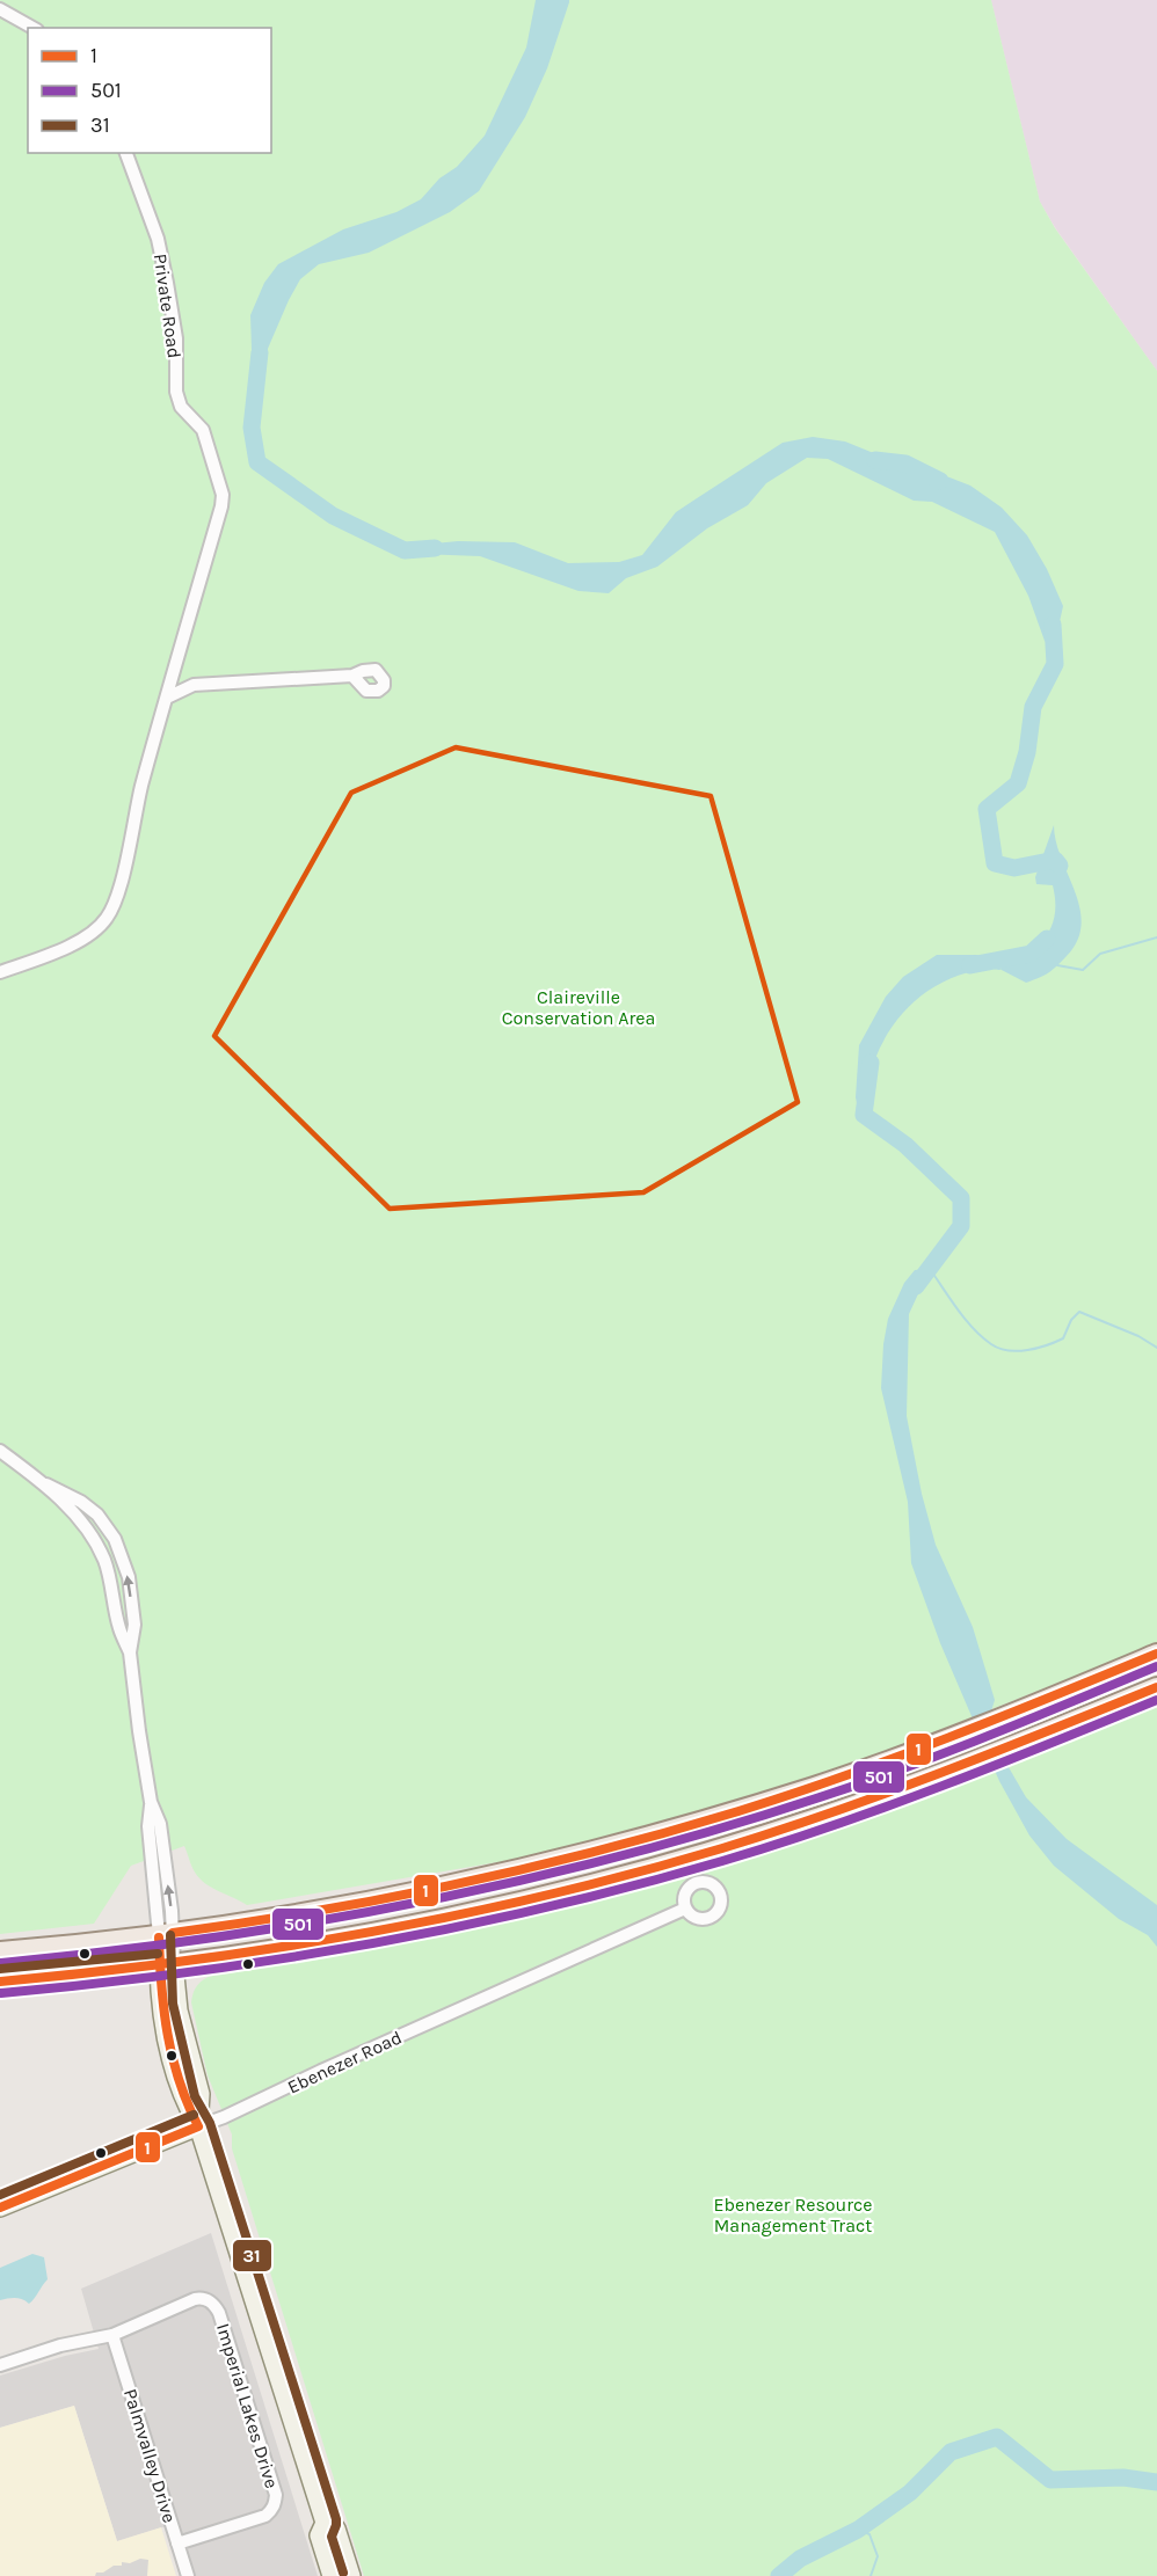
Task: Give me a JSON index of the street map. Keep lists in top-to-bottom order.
{
  "streets": {
    "main road": ["Ebenezer Road"],
    "street": ["Private Road", "Imperial Lakes Drive", "Palmvalley Drive"]
  },
  "crossings": [
    ["Imperial Lakes Drive", "Palmvalley Drive"]
  ],
  "parks": ["Claireville Conservation Area", "Ebenezer Resource Management Tract"],
  "lines": ["transit line 1", "transit line 501", "transit line 31"],
  "legend": ["1", "501", "31"]
}
